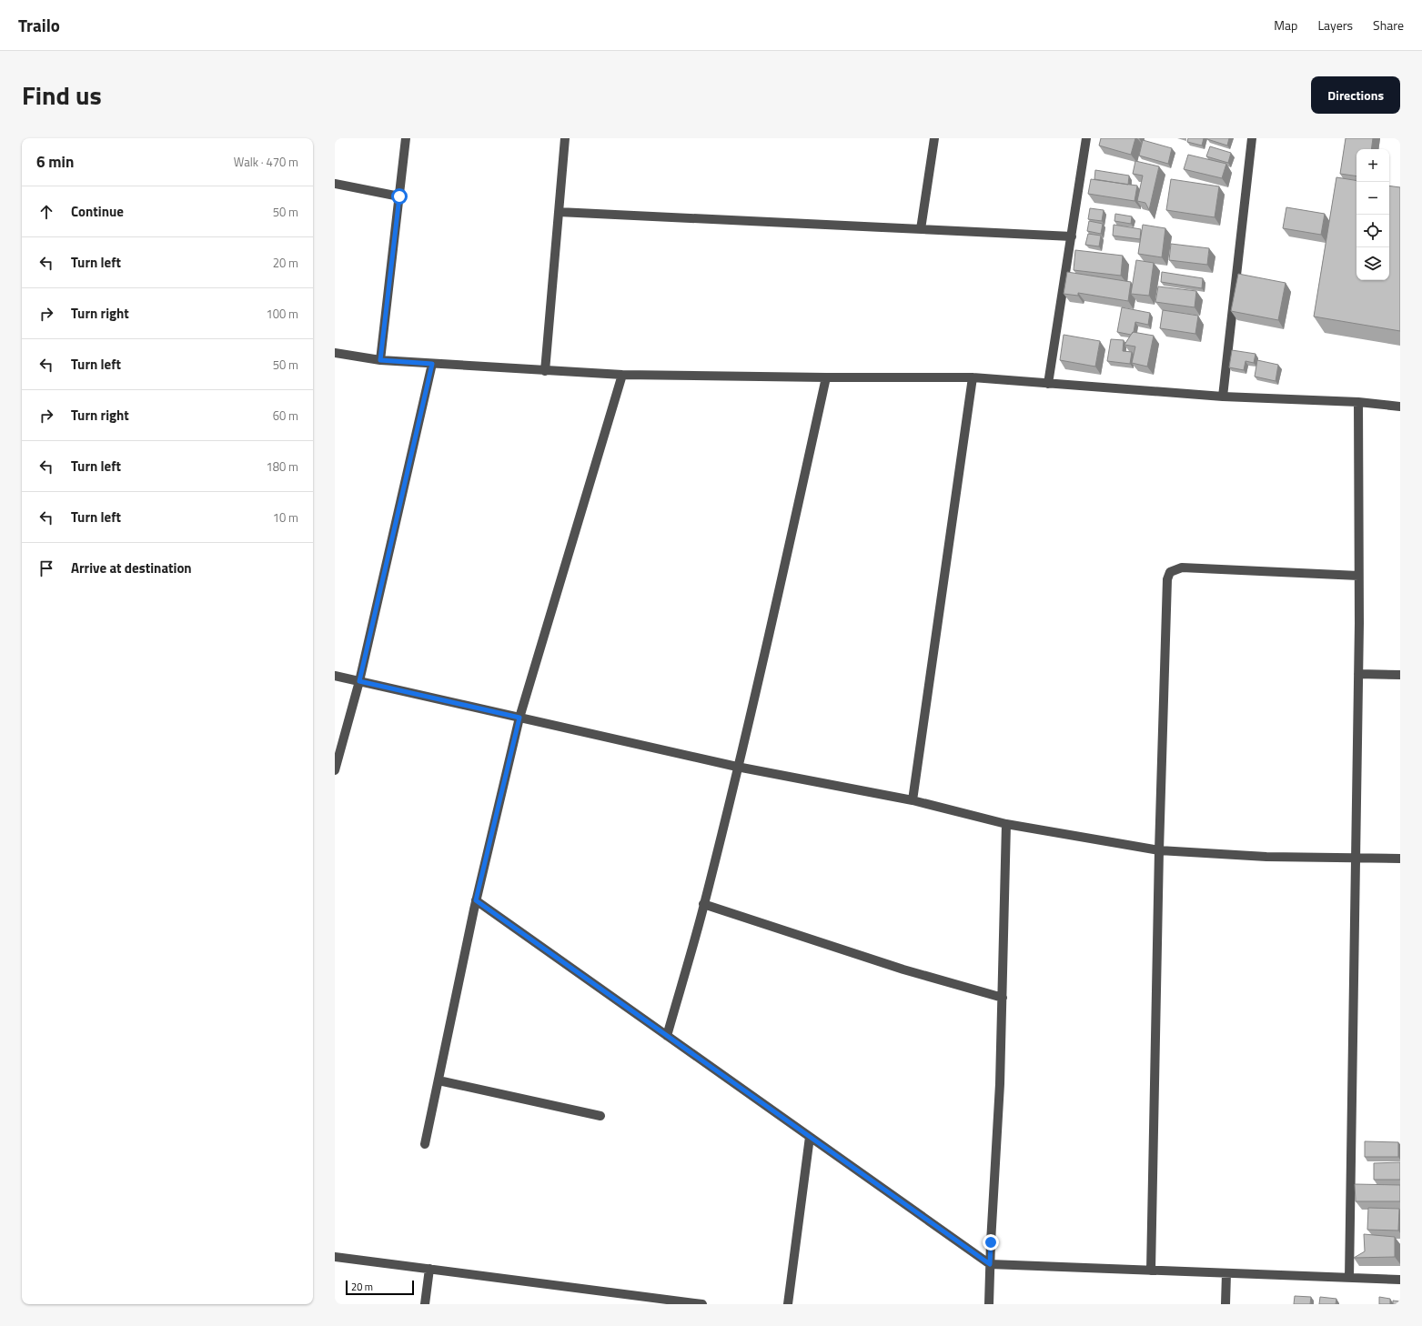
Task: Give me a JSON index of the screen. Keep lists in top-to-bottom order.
{
  "scale_bar": "20 m",
  "page": {
    "header": "Trailo",
    "nav": ["Map", "Layers", "Share"],
    "title": "Find us",
    "buttons": "Directions",
    "heading": ["6 min", "Walk · 470 m"],
    "map_buttons": ["+", "−"],
    "list": [
      ["Continue", "50 m"],
      ["Turn left", "20 m"],
      ["Turn right", "100 m"],
      ["Turn left", "50 m"],
      ["Turn right", "60 m"],
      ["Turn left", "180 m"],
      ["Turn left", "10 m"],
      "Arrive at destination"
    ],
    "scale": "20 m"
  }
}
